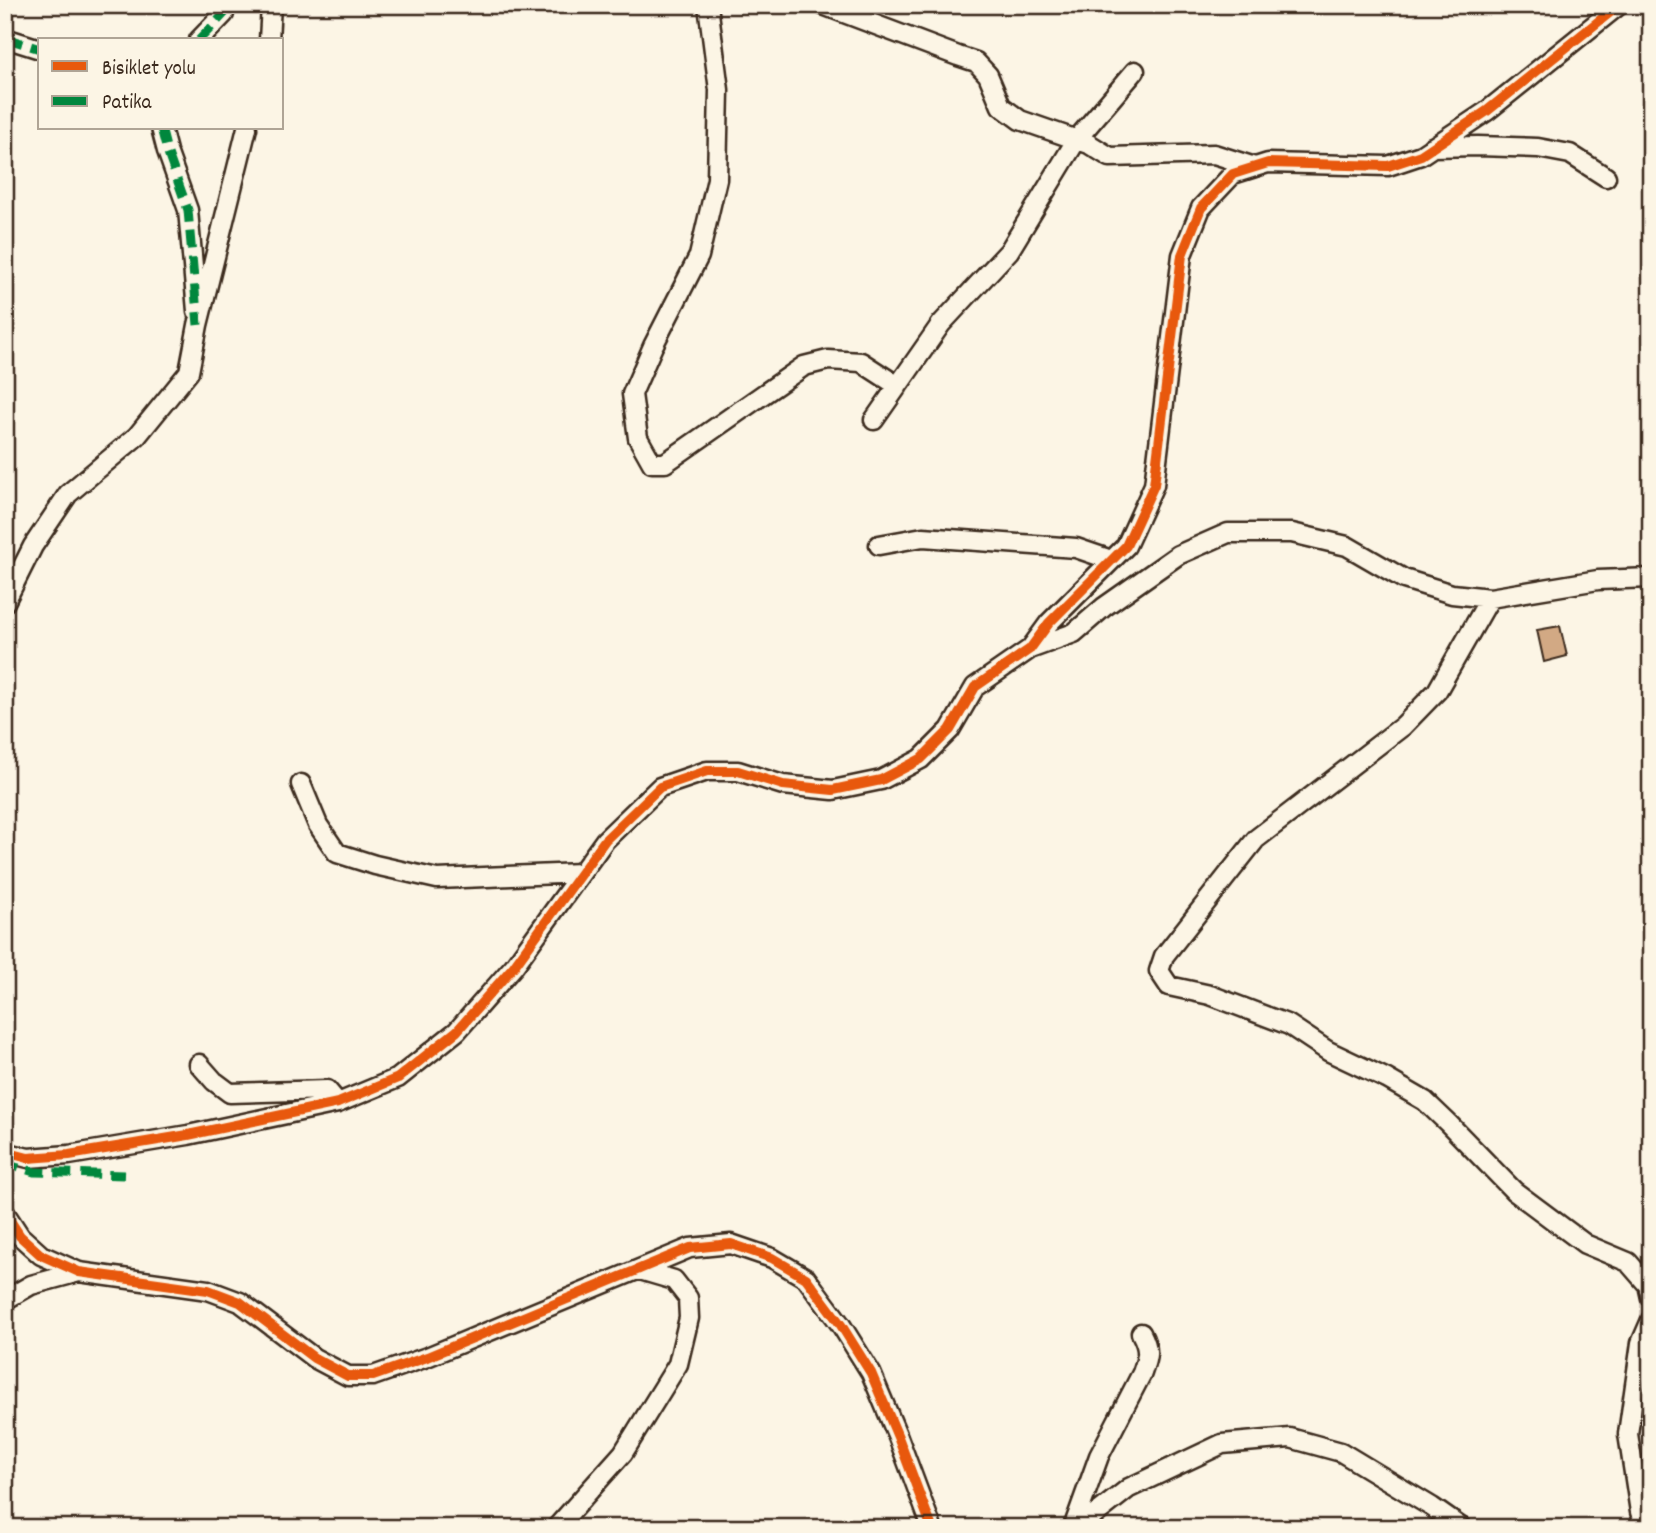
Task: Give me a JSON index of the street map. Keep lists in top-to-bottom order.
{
  "legend": ["Bisiklet yolu", "Patika"]
}
